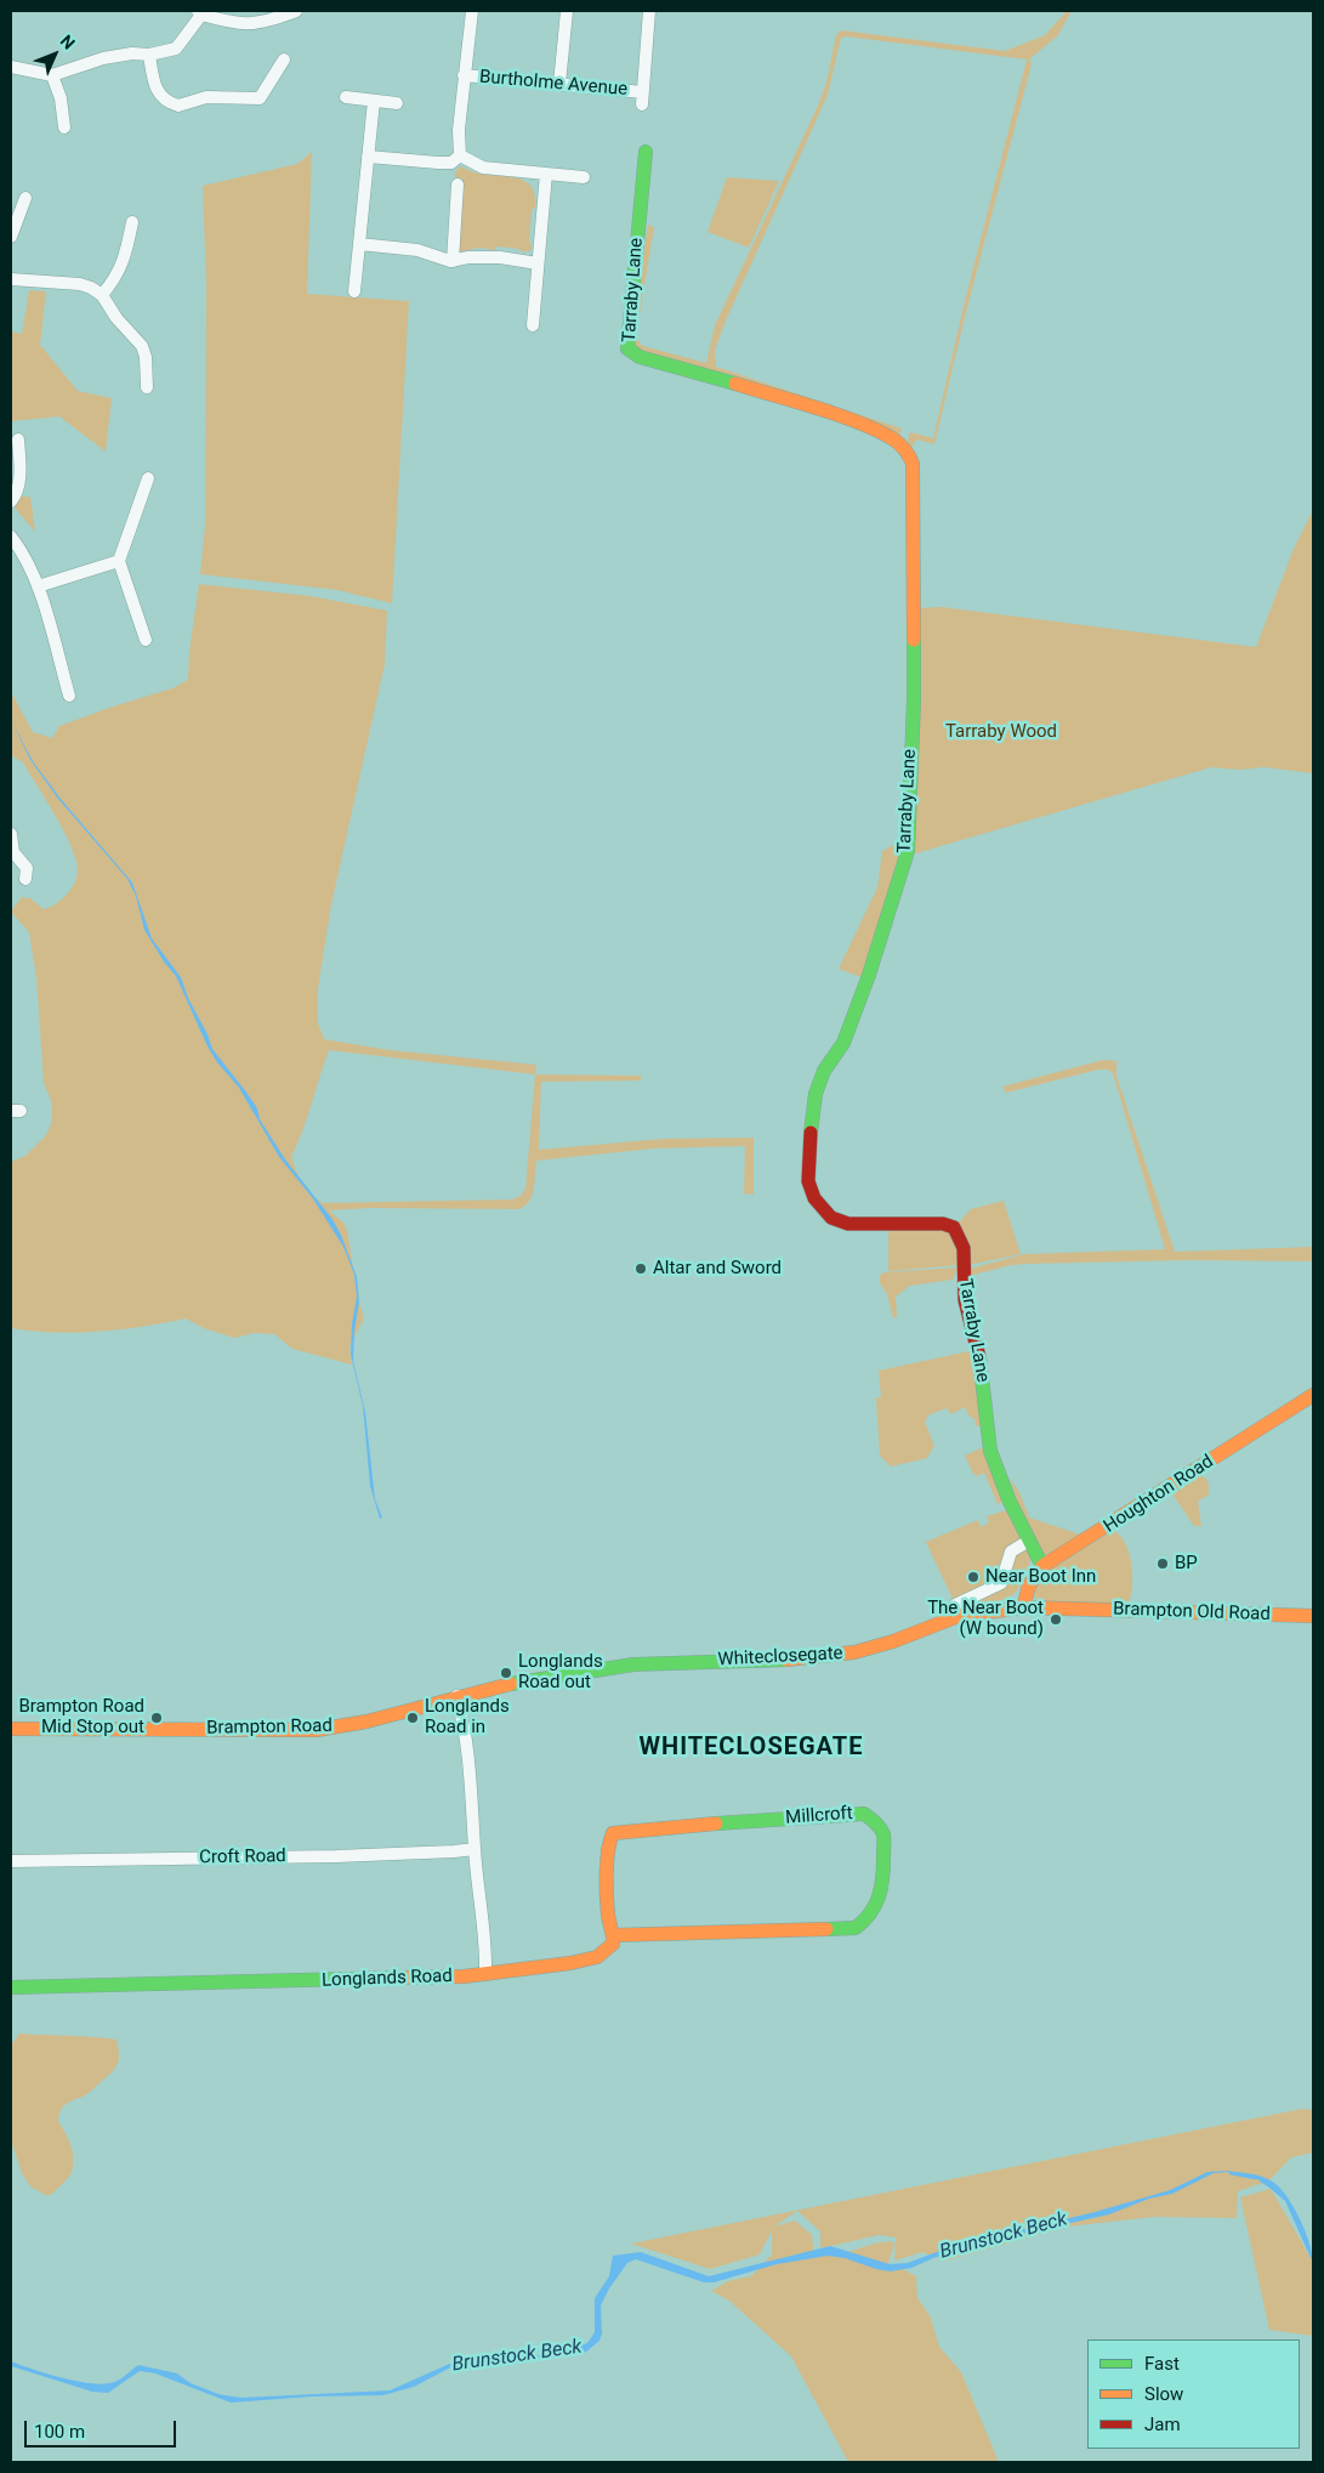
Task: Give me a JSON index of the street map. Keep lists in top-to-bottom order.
{
  "streets": {
    "street": [
      "Burtholme Avenue",
      "Tarraby Lane",
      "Houghton Road",
      "Brampton Old Road",
      "Whiteclosegate",
      "Brampton Road",
      "Millcroft",
      "Croft Road",
      "Longlands Road"
    ]
  },
  "crossings": [
    ["Tarraby Lane", "Houghton Road"],
    ["Houghton Road", "Whiteclosegate"],
    ["Brampton Old Road", "Whiteclosegate"],
    ["Whiteclosegate", "Brampton Road"]
  ],
  "districts": ["WHITECLOSEGATE"],
  "water": ["Brunstock Beck"],
  "parks": ["Tarraby Wood"],
  "places": [
    "Altar and Sword",
    "BP",
    "Near Boot Inn",
    "The Near Boot (W bound)",
    "Longlands Road out",
    "Brampton Road Mid Stop out",
    "Longlands Road in"
  ],
  "legend": ["Fast", "Slow", "Jam"],
  "scale_bar": "100 m",
  "north": "top right"
}
